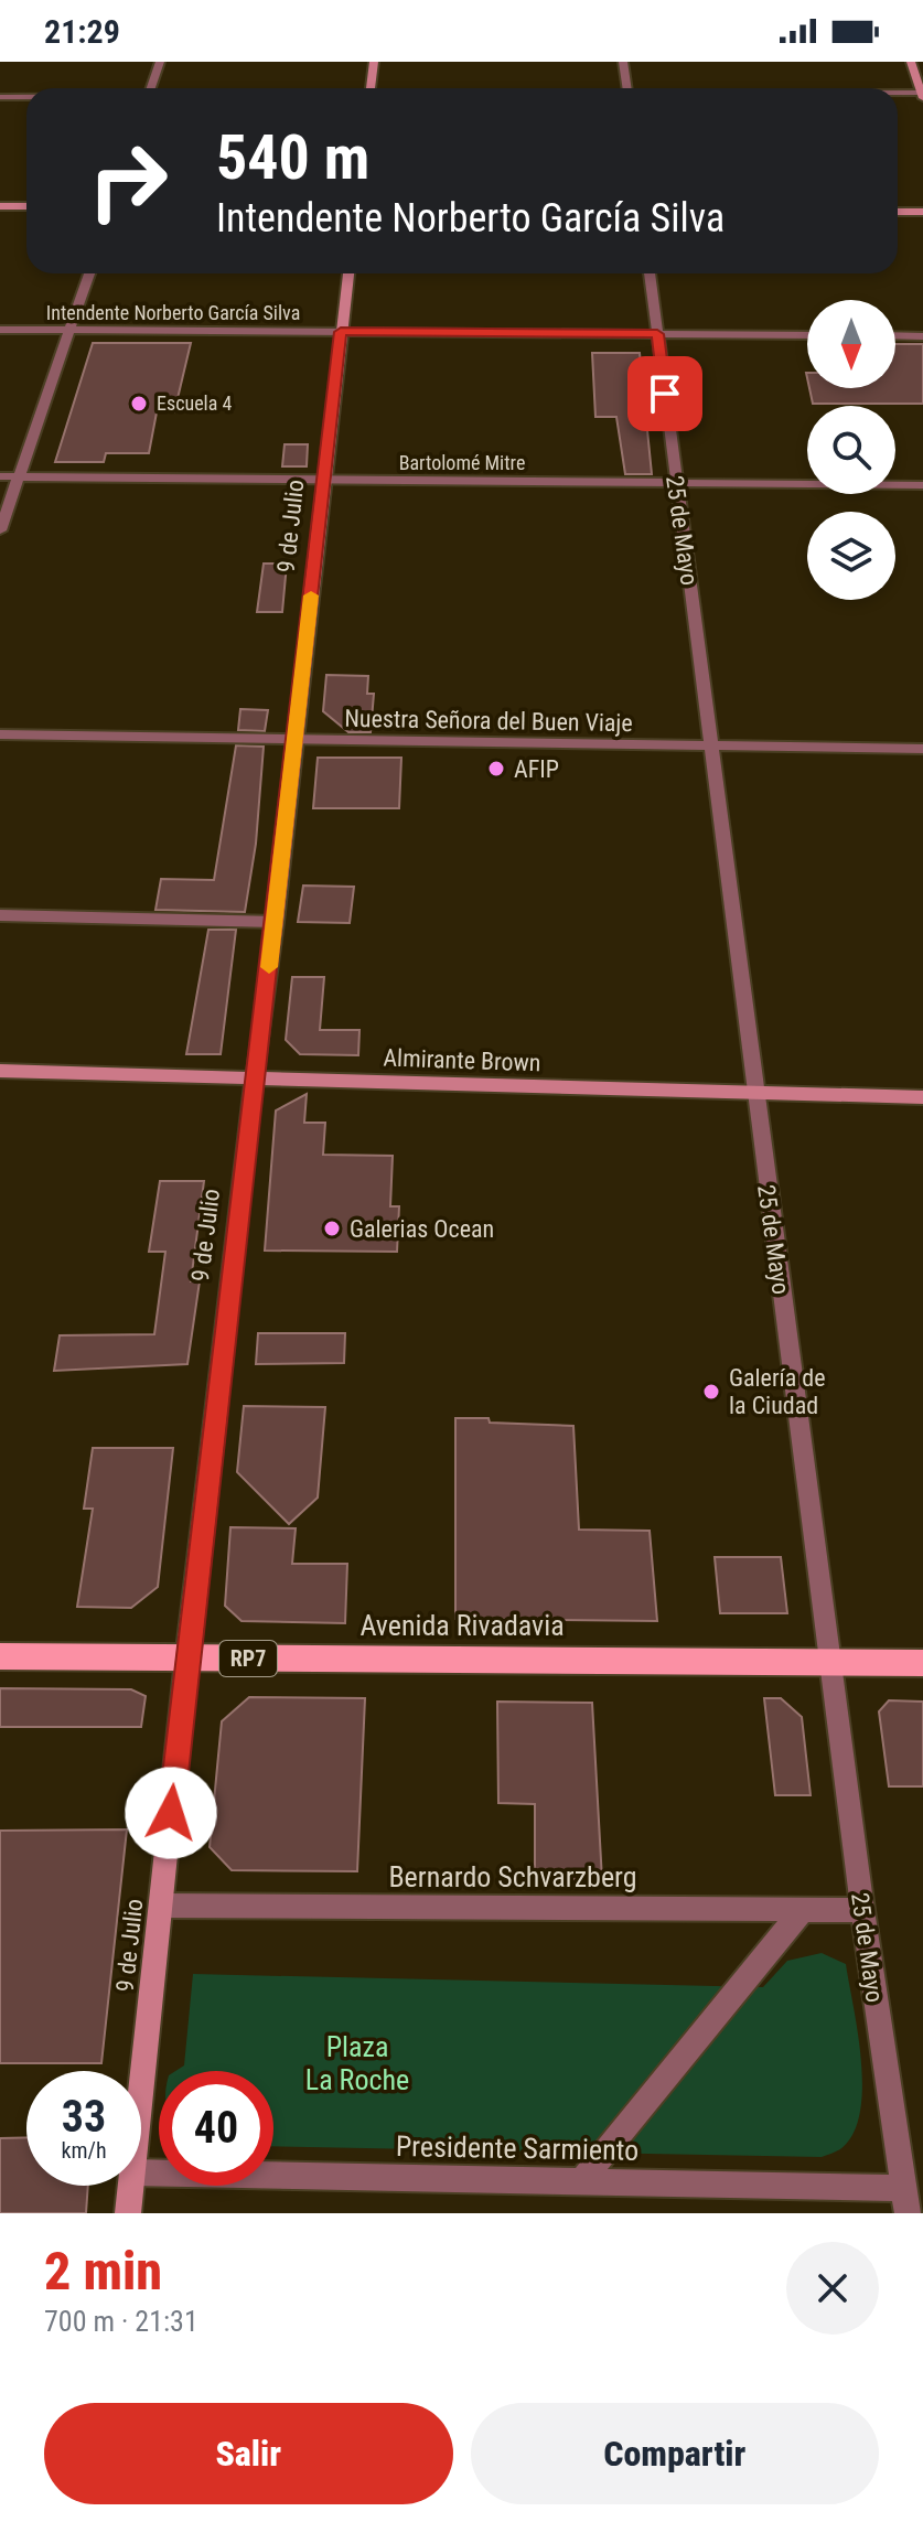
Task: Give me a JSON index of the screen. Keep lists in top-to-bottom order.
{
  "streets": {
    "main road": ["Avenida Rivadavia", "RP7"],
    "street": [
      "Intendente Norberto García Silva",
      "Bartolomé Mitre",
      "9 de Julio",
      "25 de Mayo",
      "Nuestra Señora del Buen Viaje",
      "Almirante Brown",
      "Bernardo Schvarzberg",
      "Presidente Sarmiento"
    ]
  },
  "crossings": [
    ["Intendente Norberto García Silva", "9 de Julio"],
    ["Intendente Norberto García Silva", "25 de Mayo"],
    ["Bartolomé Mitre", "9 de Julio"],
    ["Bartolomé Mitre", "25 de Mayo"],
    ["9 de Julio", "Nuestra Señora del Buen Viaje"],
    ["9 de Julio", "Almirante Brown"],
    ["9 de Julio", "Avenida Rivadavia"],
    ["9 de Julio", "Bernardo Schvarzberg"],
    ["25 de Mayo", "Nuestra Señora del Buen Viaje"],
    ["25 de Mayo", "Almirante Brown"],
    ["25 de Mayo", "Avenida Rivadavia"],
    ["25 de Mayo", "Bernardo Schvarzberg"],
    ["25 de Mayo", "Presidente Sarmiento"]
  ],
  "parks": ["Plaza La Roche"],
  "places": [
    "Escuela 4",
    "AFIP",
    "Galerias Ocean",
    "Galería de la Ciudad"
  ],
  "north": "bottom",
  "page": {
    "status": "21:29",
    "turn": ["540 m", "Intendente Norberto García Silva"],
    "speed": "33 km/h",
    "limit": "40",
    "heading": ["2 min", "700 m · 21:31"],
    "buttons": ["Salir", "Compartir"]
  }
}
